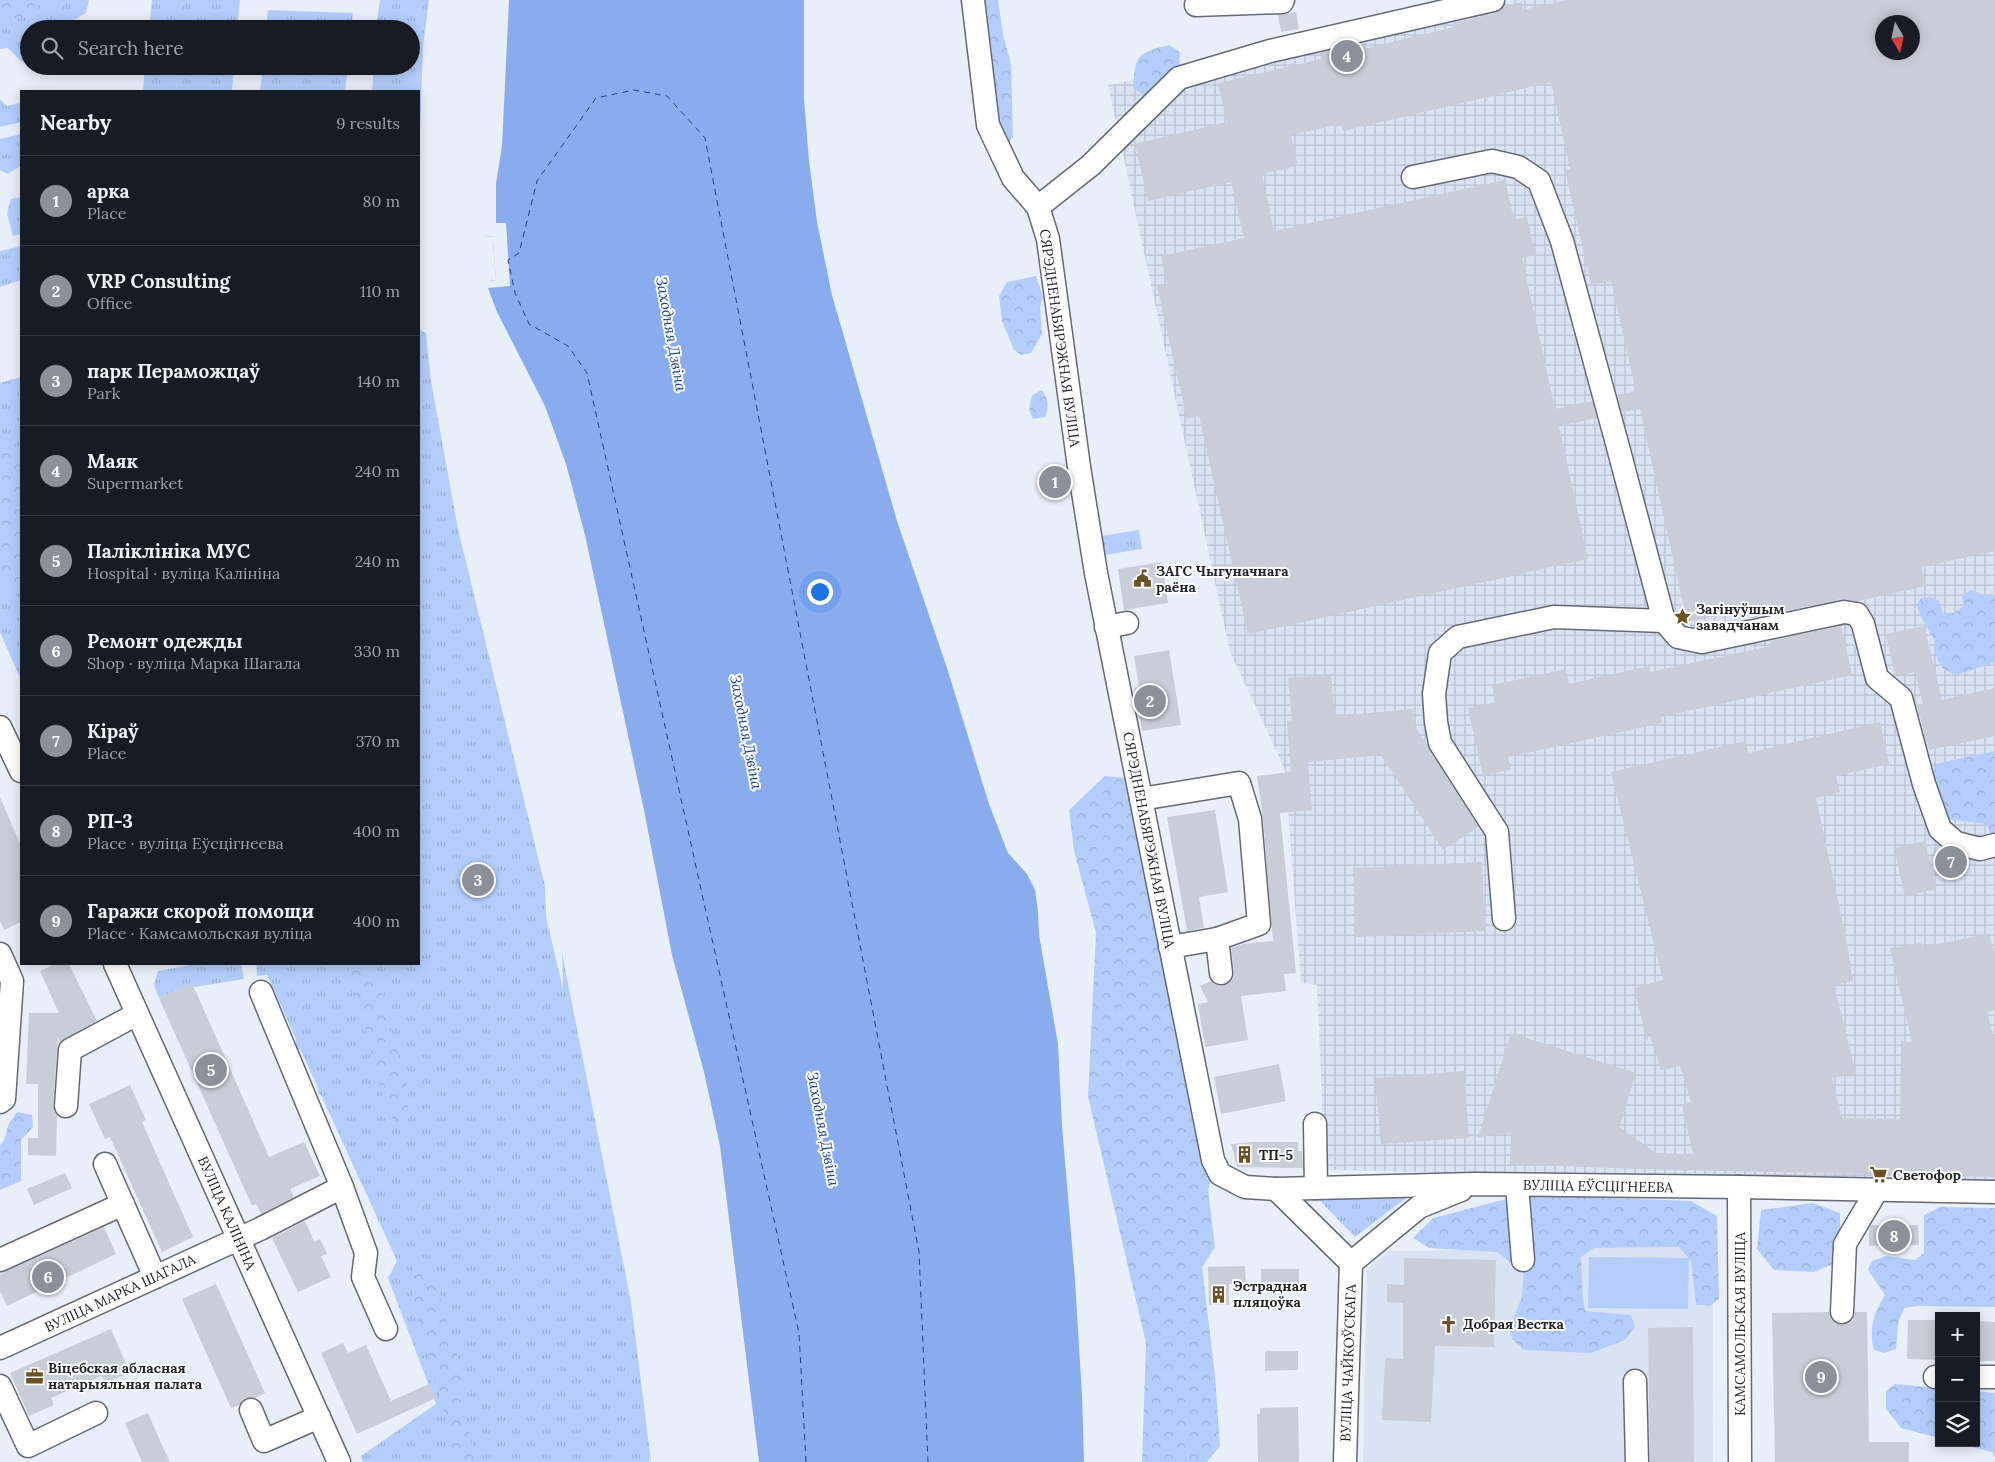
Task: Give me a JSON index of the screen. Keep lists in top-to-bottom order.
{
  "streets": {
    "street": [
      "СЯРЭДНЕНАБЯРЭЖНАЯ ВУЛІЦА",
      "ВУЛІЦА ЕЎСЦІГНЕЕВА",
      "ВУЛІЦА КАЛІНІНА",
      "ВУЛІЦА МАРКА ШАГАЛА",
      "КАМСАМОЛЬСКАЯ ВУЛІЦА",
      "ВУЛІЦА ЧАЙКОЎСКАГА"
    ]
  },
  "crossings": [
    ["СЯРЭДНЕНАБЯРЭЖНАЯ ВУЛІЦА", "ВУЛІЦА ЕЎСЦІГНЕЕВА"],
    ["ВУЛІЦА ЕЎСЦІГНЕЕВА", "КАМСАМОЛЬСКАЯ ВУЛІЦА"],
    ["ВУЛІЦА КАЛІНІНА", "ВУЛІЦА МАРКА ШАГАЛА"]
  ],
  "water": ["Заходняя Дзвіна"],
  "places": {
    "public building": ["ЗАГС Чыгуначнага раёна"],
    "place": ["Загінуўшым завадчанам"],
    "building": ["ТП-5", "Эстрадная пляцоўка"],
    "supermarket": ["Светофор"],
    "church": ["Добрая Вестка"],
    "office": ["Віцебская абласная натарыяльная палата"]
  },
  "north": "bottom",
  "page": {
    "search": "Search here",
    "pins": [
      "4",
      "1",
      "2",
      "7",
      "3",
      "5",
      "8",
      "6",
      "9"
    ],
    "heading": ["Nearby", "9 results"],
    "list": [
      {
        "mark": "1",
        "name": "арка",
        "note": "Place",
        "value": "80 m"
      },
      {
        "mark": "2",
        "name": "VRP Consulting",
        "note": "Office",
        "value": "110 m"
      },
      {
        "mark": "3",
        "name": "парк Пераможцаў",
        "note": "Park",
        "value": "140 m"
      },
      {
        "mark": "4",
        "name": "Маяк",
        "note": "Supermarket",
        "value": "240 m"
      },
      {
        "mark": "5",
        "name": "Паліклініка МУС",
        "note": "Hospital · вуліца Калініна",
        "value": "240 m"
      },
      {
        "mark": "6",
        "name": "Ремонт одежды",
        "note": "Shop · вуліца Марка Шагала",
        "value": "330 m"
      },
      {
        "mark": "7",
        "name": "Кіраў",
        "note": "Place",
        "value": "370 m"
      },
      {
        "mark": "8",
        "name": "РП-3",
        "note": "Place · вуліца Еўсцігнеева",
        "value": "400 m"
      },
      {
        "mark": "9",
        "name": "Гаражи скорой помощи",
        "note": "Place · Камсамольская вуліца",
        "value": "400 m"
      }
    ],
    "map_buttons": ["+", "−"]
  }
}
